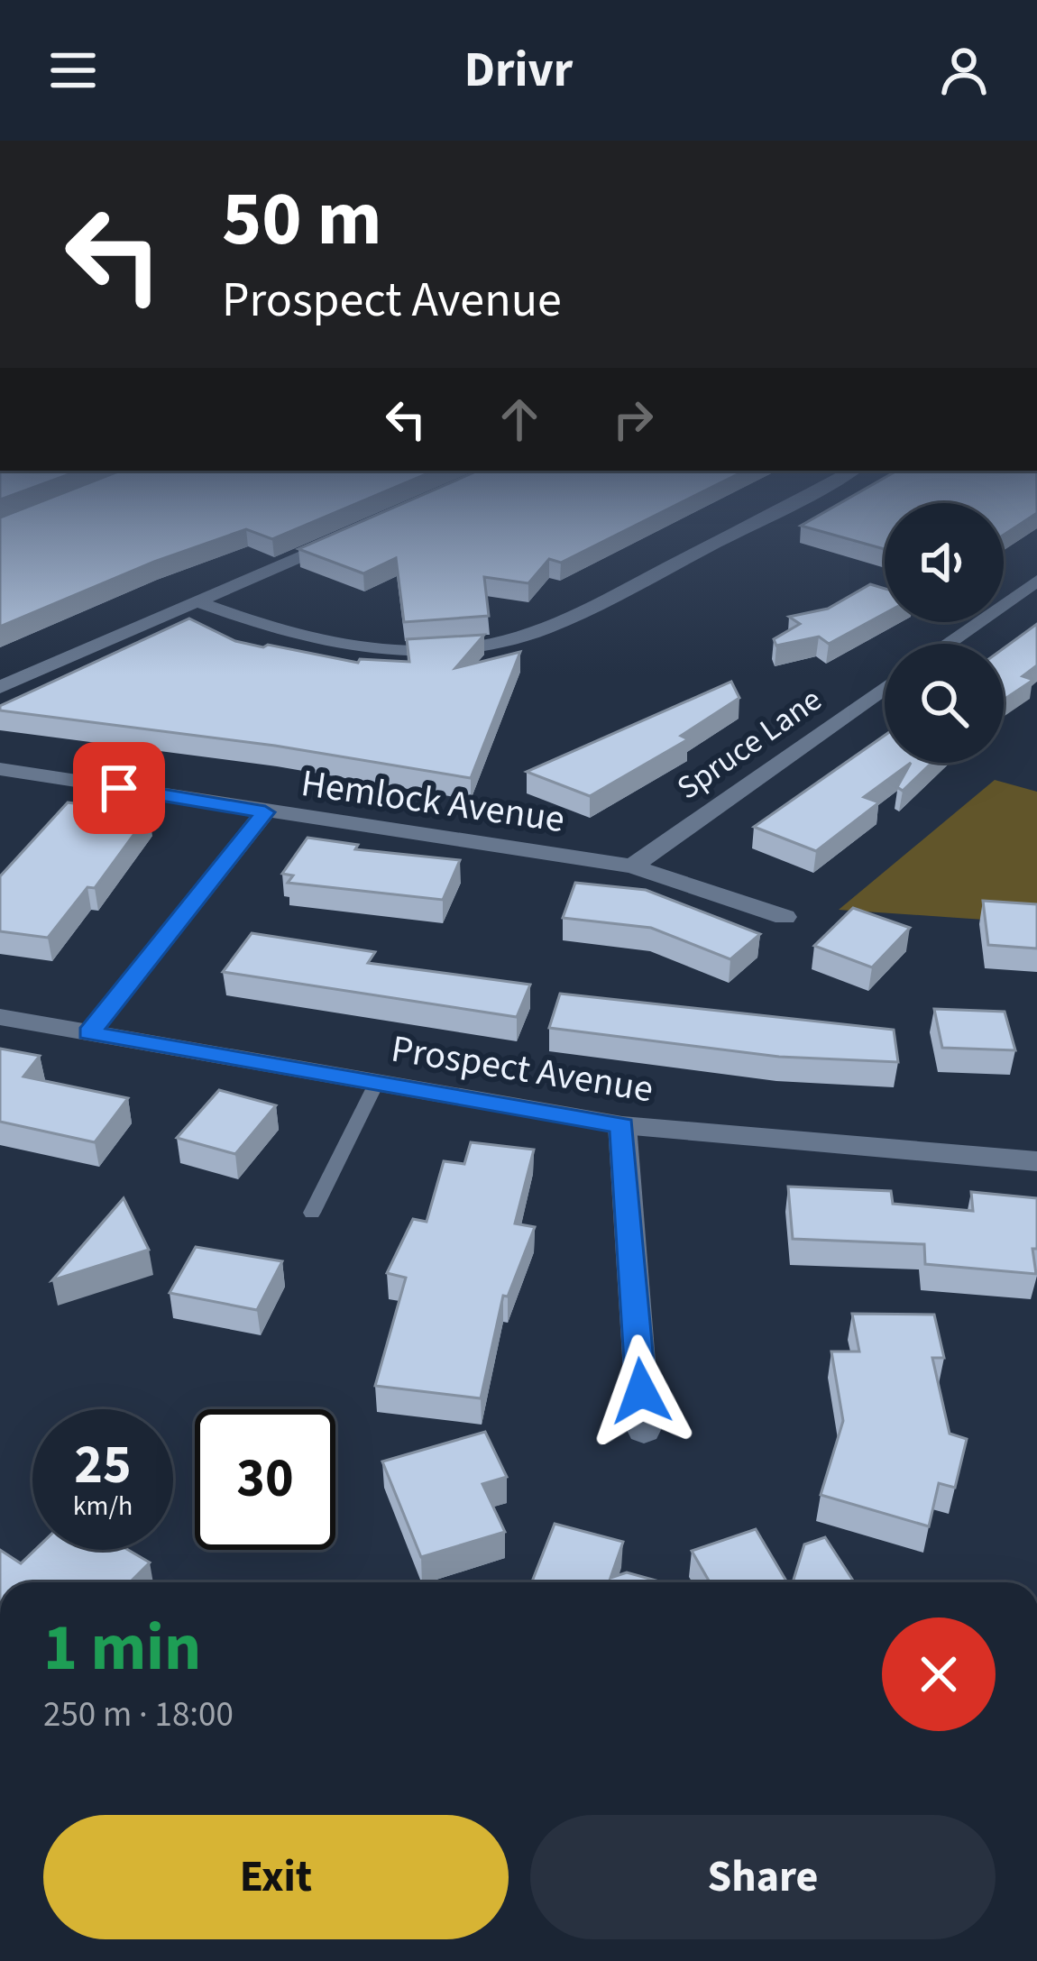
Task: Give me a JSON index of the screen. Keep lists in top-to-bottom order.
{
  "streets": {
    "street": ["Spruce Lane", "Hemlock Avenue", "Prospect Avenue"]
  },
  "crossings": [
    ["Spruce Lane", "Hemlock Avenue"]
  ],
  "page": {
    "header": "Drivr",
    "turn": ["50 m", "Prospect Avenue"],
    "speed": "25 km/h",
    "limit": "30",
    "heading": ["1 min", "250 m · 18:00"],
    "buttons": ["Exit", "Share"]
  }
}
